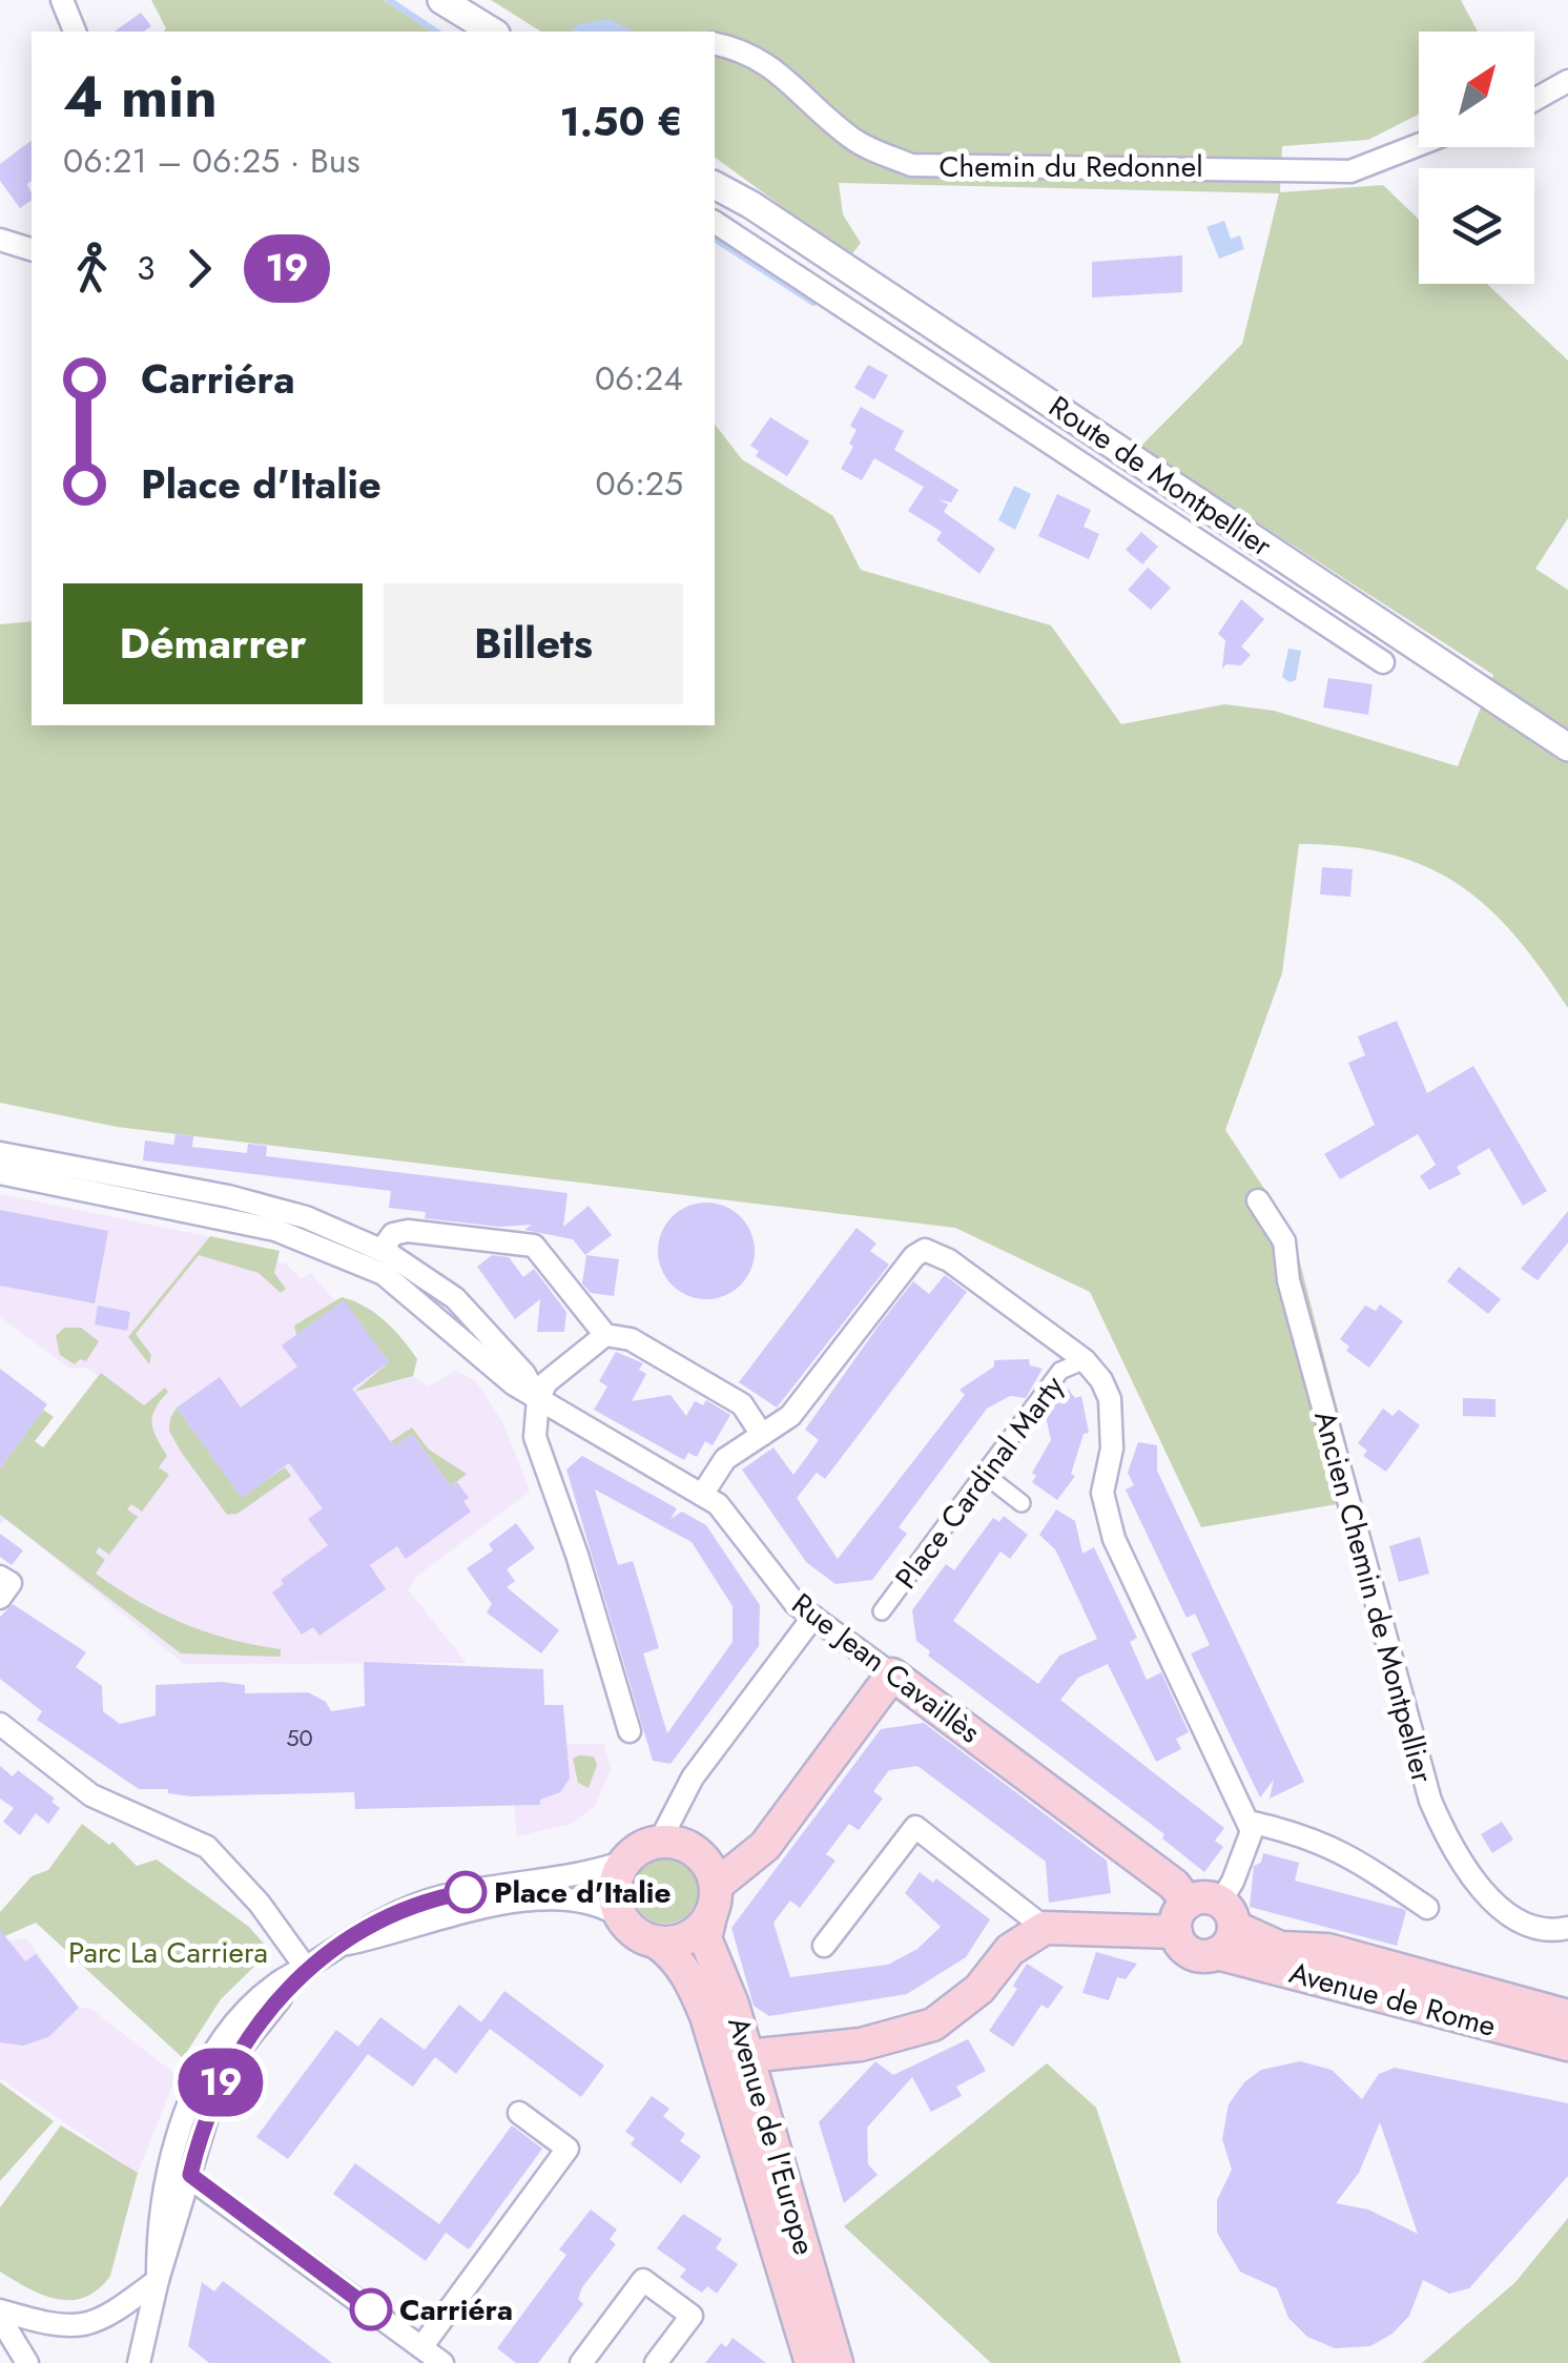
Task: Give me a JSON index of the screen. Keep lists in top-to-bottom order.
{
  "streets": {
    "main road": ["Rue Jean Cavaillès", "Avenue de Rome", "Avenue de l'Europe"],
    "street": [
      "Chemin du Redonnel",
      "Route de Montpellier",
      "Place Cardinal Marty",
      "Ancien Chemin de Montpellier"
    ]
  },
  "parks": ["Parc La Carriera"],
  "places": ["Place d'Italie", "Carriéra"],
  "lines": ["bus line 19"],
  "house_numbers": ["50"],
  "north": "top right",
  "page": {
    "on_map": "19",
    "heading": ["4 min", "06:21 – 06:25 · Bus", "1.50 €"],
    "legs": ["3", "19"],
    "list": [
      {
        "name": "Carriéra",
        "value": "06:24"
      },
      {
        "name": "Place d'Italie",
        "value": "06:25"
      }
    ],
    "buttons": ["Démarrer", "Billets"]
  }
}
